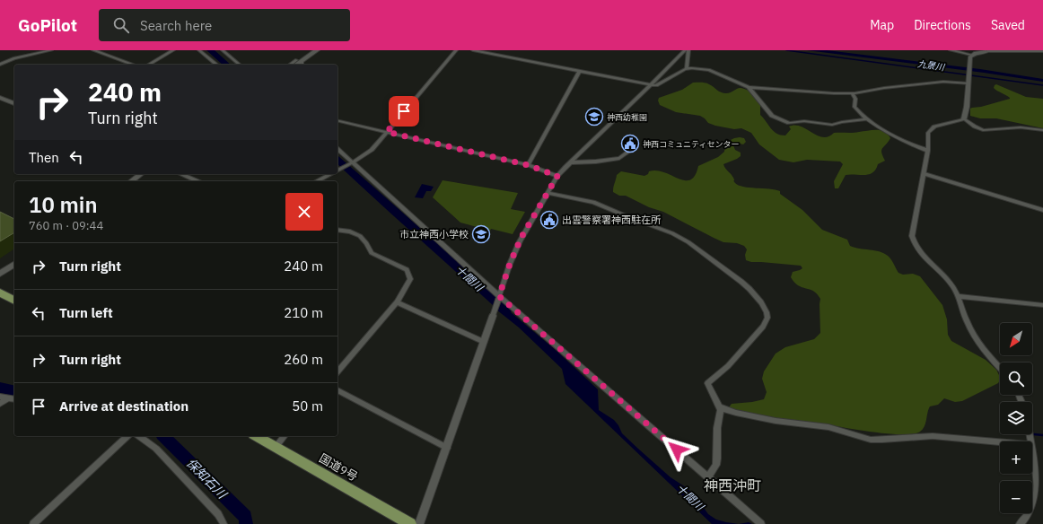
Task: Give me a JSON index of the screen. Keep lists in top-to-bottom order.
{
  "streets": {
    "highway": ["国道9号"]
  },
  "districts": ["神西沖町"],
  "water": ["九景川", "十間川", "保知石川"],
  "places": {
    "school or university": ["神西幼稚園", "市立神西小学校"],
    "public building": ["神西コミュニティセンター", "出雲警察署神西駐在所"]
  },
  "north": "bottom left",
  "page": {
    "header": "GoPilot",
    "search": "Search here",
    "nav": ["Map", "Directions", "Saved"],
    "turn": ["240 m", "Turn right"],
    "then": "Then",
    "heading": ["10 min", "760 m · 09:44"],
    "list": [
      {
        "name": "Turn right",
        "value": "240 m"
      },
      {
        "name": "Turn left",
        "value": "210 m"
      },
      {
        "name": "Turn right",
        "value": "260 m"
      },
      {
        "name": "Arrive at destination",
        "value": "50 m"
      }
    ],
    "map_buttons": ["+", "−"]
  }
}
